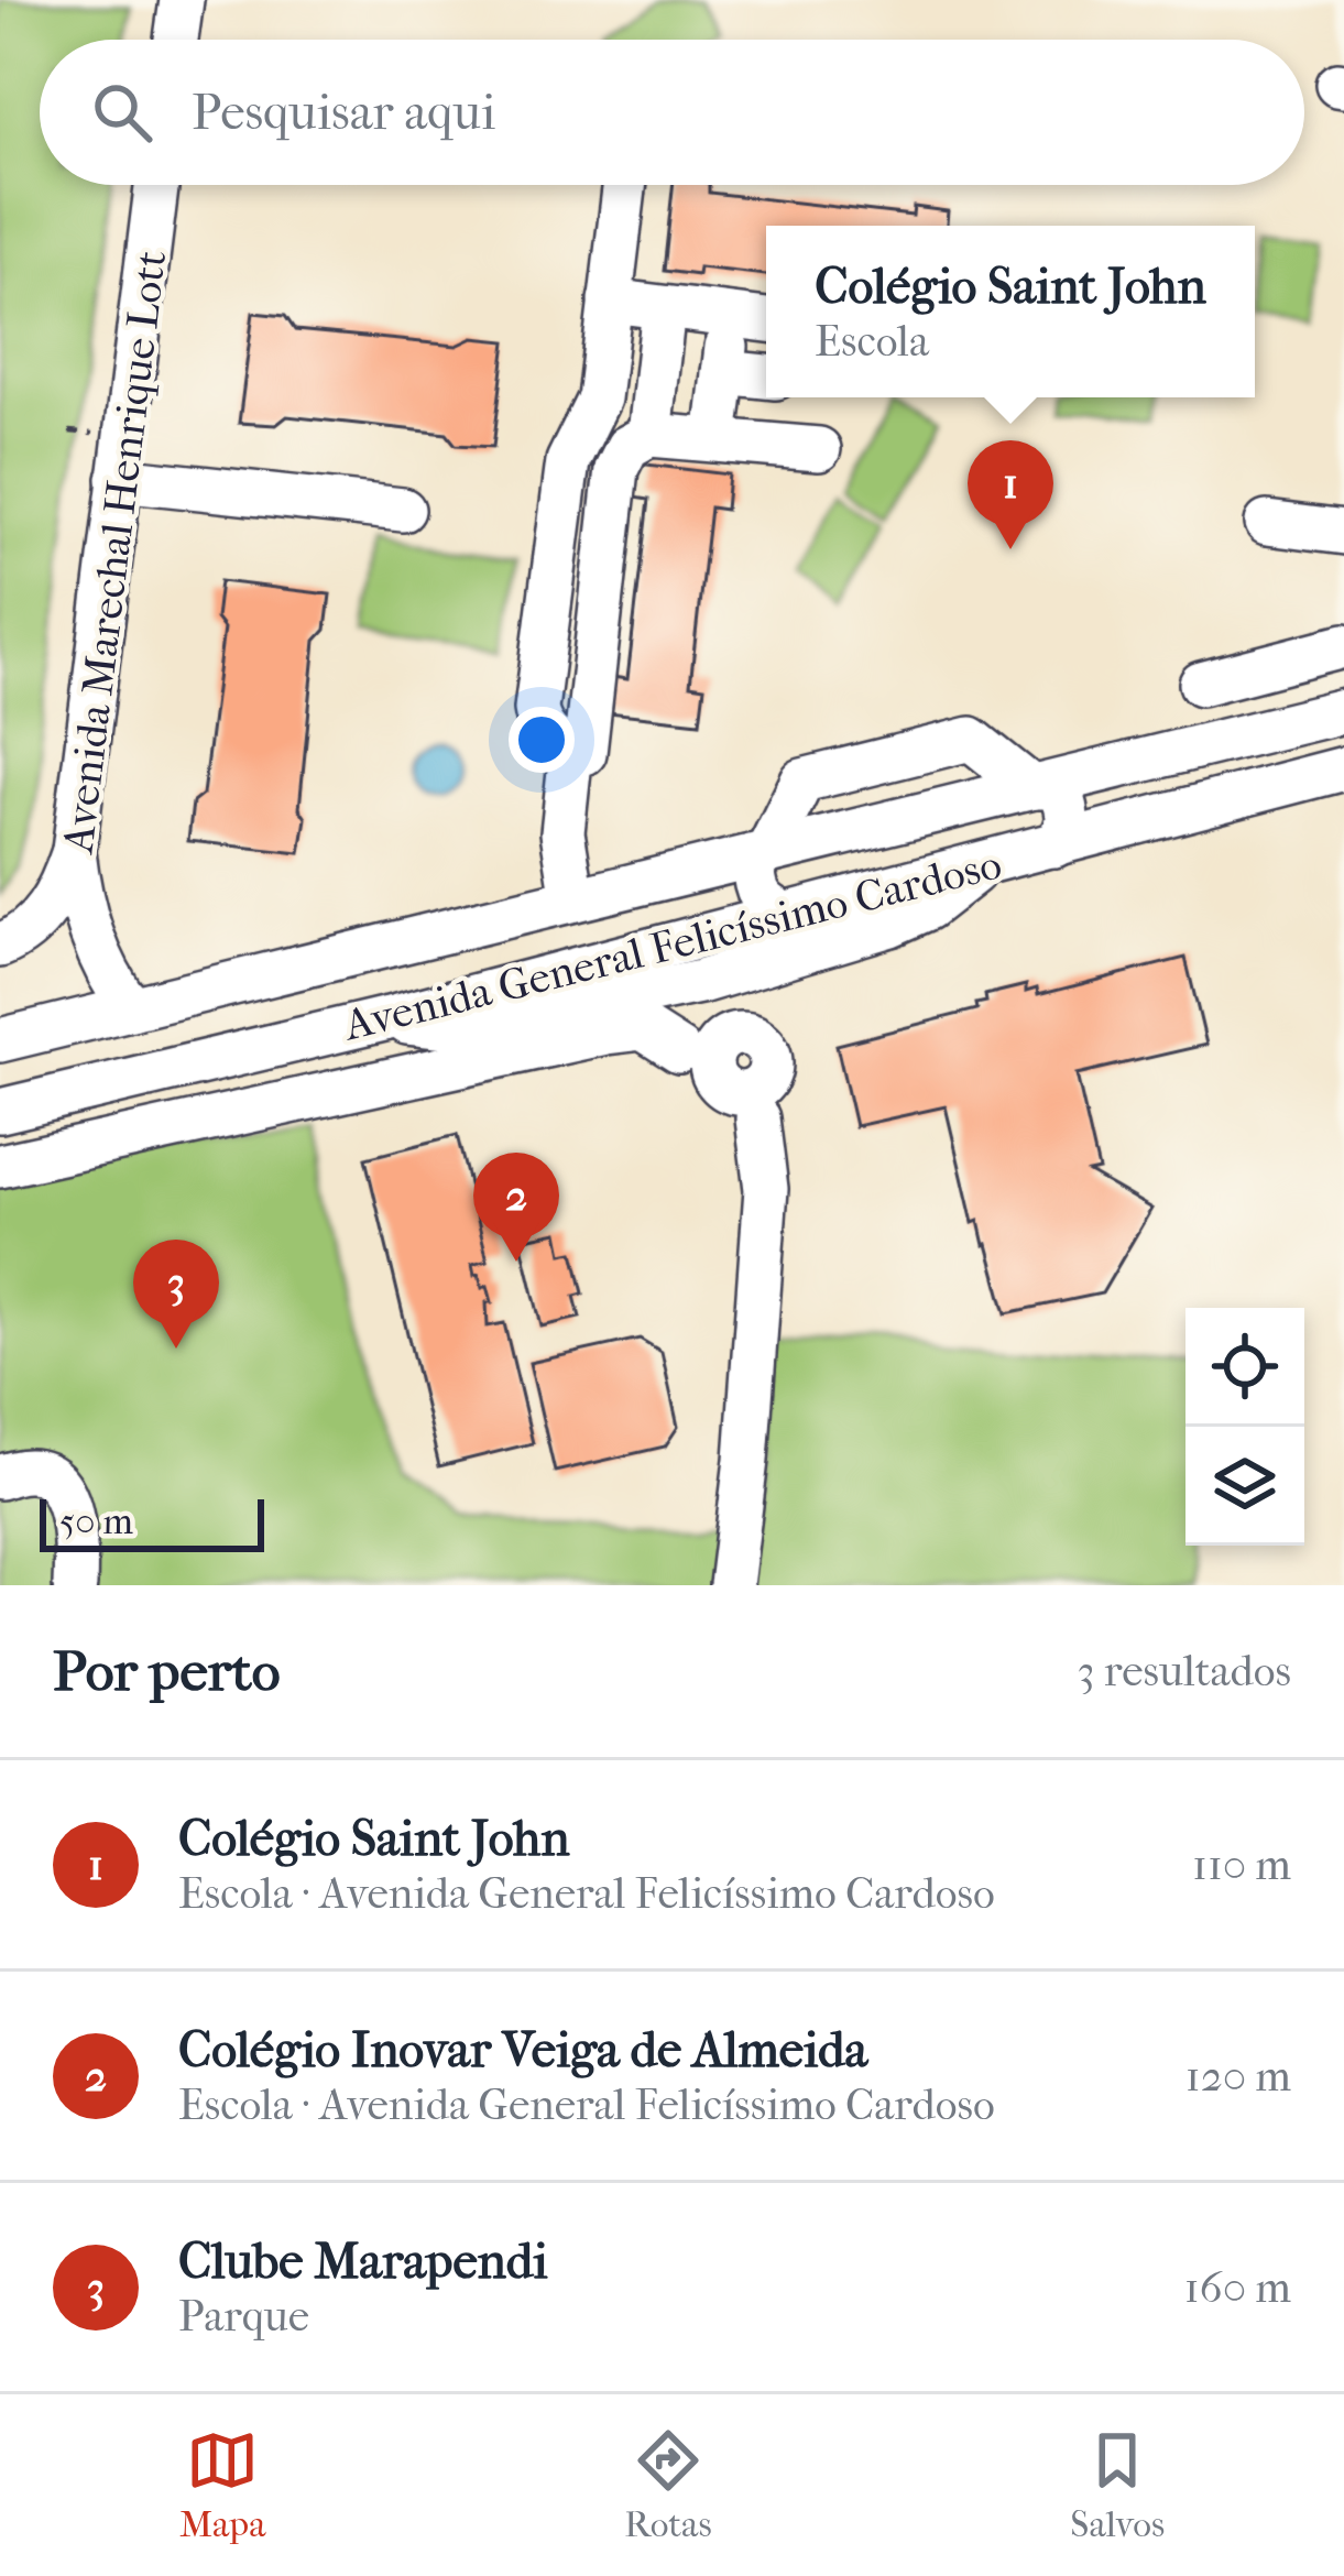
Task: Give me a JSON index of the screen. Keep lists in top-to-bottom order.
{
  "streets": {
    "street": ["Avenida Marechal Henrique Lott", "Avenida General Felicíssimo Cardoso"]
  },
  "crossings": [
    ["Avenida Marechal Henrique Lott", "Avenida General Felicíssimo Cardoso"]
  ],
  "scale_bar": "50 m",
  "page": {
    "search": "Pesquisar aqui",
    "popup": ["Colégio Saint John", "Escola"],
    "pins": ["1", "2", "3"],
    "scale": "50 m",
    "heading": ["Por perto", "3 resultados"],
    "list": [
      {
        "mark": "1",
        "name": "Colégio Saint John",
        "note": "Escola · Avenida General Felicíssimo Cardoso",
        "value": "110 m"
      },
      {
        "mark": "2",
        "name": "Colégio Inovar Veiga de Almeida",
        "note": "Escola · Avenida General Felicíssimo Cardoso",
        "value": "120 m"
      },
      {
        "mark": "3",
        "name": "Clube Marapendi",
        "note": "Parque",
        "value": "160 m"
      }
    ],
    "nav": ["Mapa", "Rotas", "Salvos"]
  }
}
